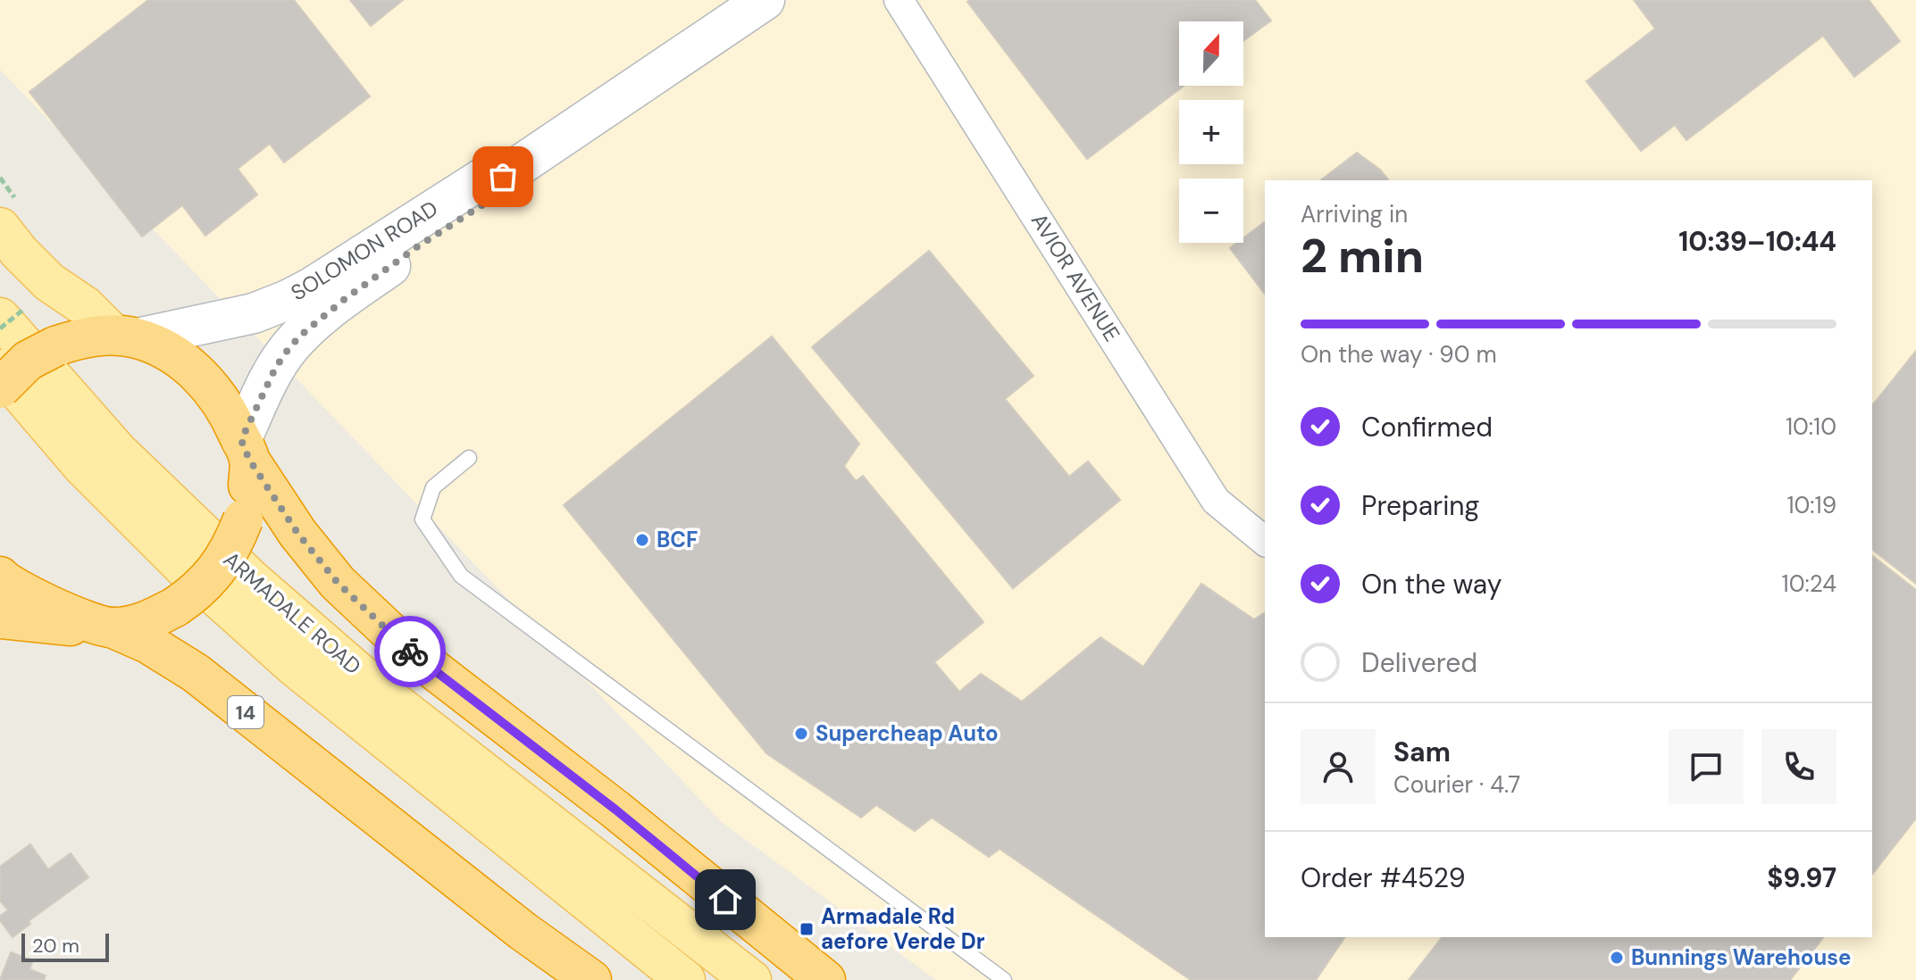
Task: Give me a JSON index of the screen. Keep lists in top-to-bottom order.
{
  "streets": {
    "highway": ["14"],
    "main road": ["SOLOMON ROAD", "ARMADALE ROAD"],
    "street": ["AVIOR AVENUE"]
  },
  "crossings": [
    ["SOLOMON ROAD", "14"]
  ],
  "places": {
    "other": ["BCF", "Supercheap Auto", "Bunnings Warehouse"],
    "transit": ["Armadale Rd aefore Verde Dr"]
  },
  "scale_bar": "20 m",
  "north": "top",
  "page": {
    "map_buttons": ["+", "−"],
    "heading": ["2 min", "Arriving in", "10:39–10:44"],
    "panel": [
      "Sam",
      "Courier · 4.7",
      "Order #4529",
      "$9.97"
    ],
    "bar": "On the way · 90 m",
    "list": [
      ["Confirmed", "10:10"],
      ["Preparing", "10:19"],
      ["On the way", "10:24"],
      "Delivered"
    ],
    "scale": "20 m"
  }
}
